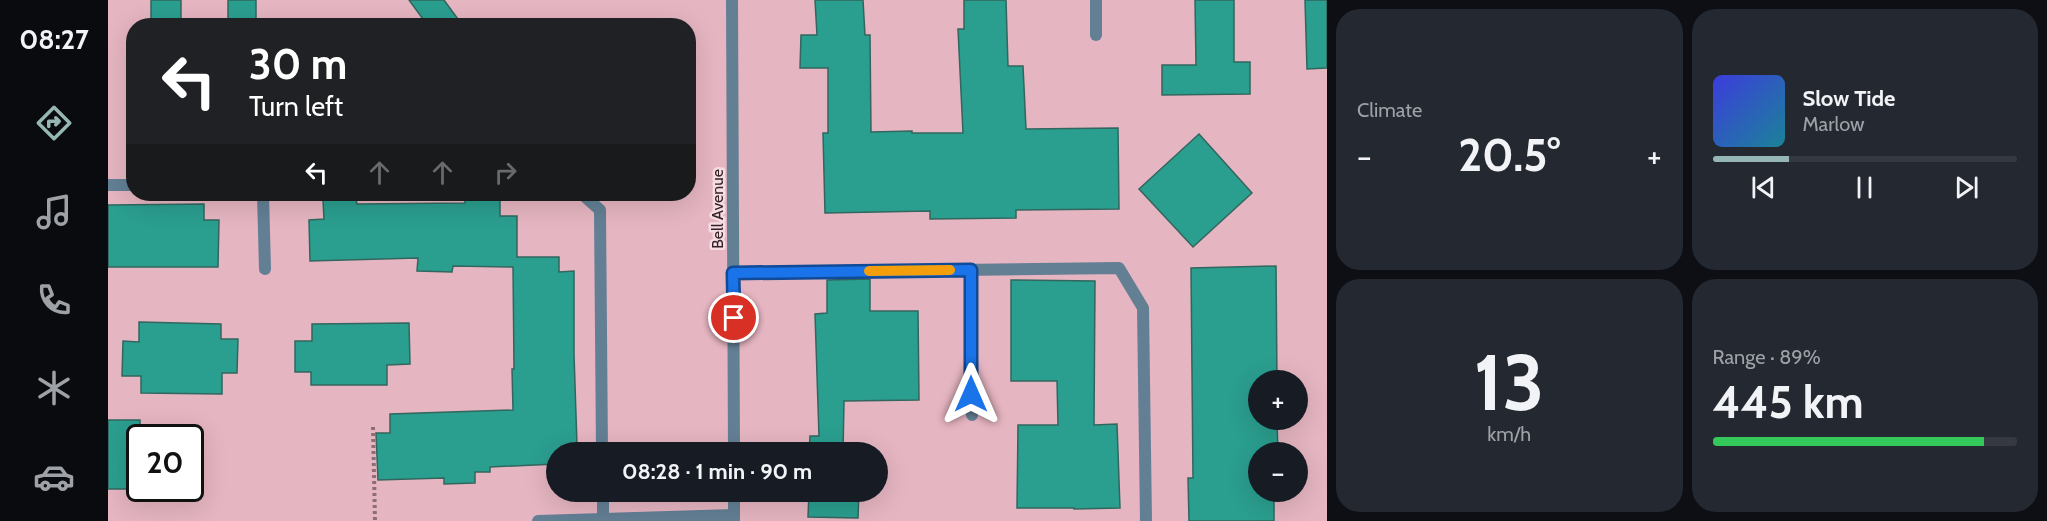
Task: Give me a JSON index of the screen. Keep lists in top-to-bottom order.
{
  "streets": {
    "street": ["Bell Avenue"]
  },
  "page": {
    "tabs": "08:27",
    "tile": [
      "Climate",
      ["13", "km/h"],
      ["Range · 89%", "445 km"]
    ],
    "turn": ["30 m", "Turn left"],
    "song": ["Slow Tide", "Marlow"],
    "heat": ["−", "20.5°", "+"],
    "map_buttons": ["+", "−"],
    "limit": "20",
    "trip": "08:28 · 1 min · 90 m"
  }
}
